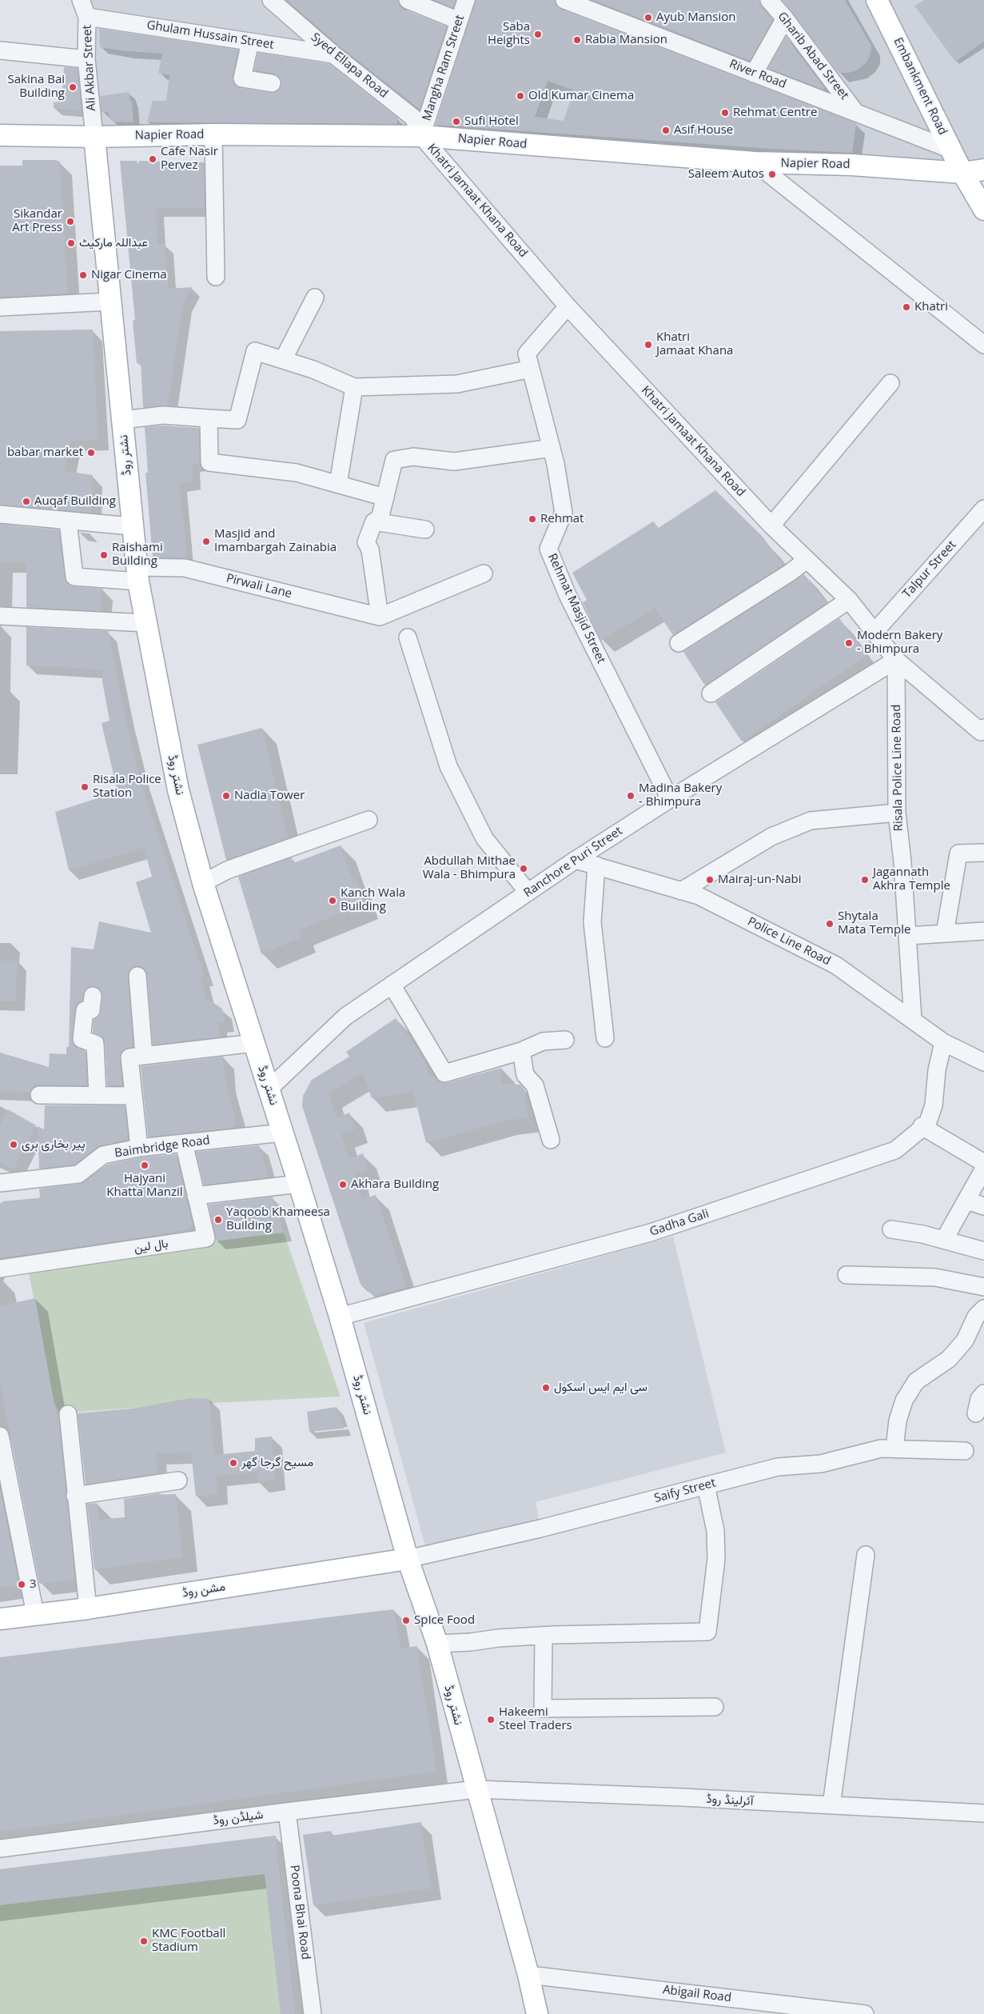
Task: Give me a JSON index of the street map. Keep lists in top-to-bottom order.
{
  "streets": {
    "main road": [
      "Embankment Road",
      "Napier Road",
      "نشتر روڈ",
      "مشن روڈ"
    ],
    "street": [
      "Ghulam Hussain Street",
      "Gharib Abad Street",
      "Syed Ellapa Road",
      "Ali Akbar Street",
      "Mangha Ram Street",
      "River Road",
      "Khatri Jamaat Khana Road",
      "Talpur Street",
      "Pirwali Lane",
      "Rehmat Masjid Street",
      "Risala Police Line Road",
      "Ranchore Puri Street",
      "Police Line Road",
      "Baimbridge Road",
      "Gadha Gali",
      "بال لین",
      "Saify Street",
      "آئرلینڈ روڈ",
      "شیلڈن روڈ",
      "Poona Bhai Road",
      "Abigail Road"
    ]
  },
  "crossings": [
    ["Ghulam Hussain Street", "Syed Ellapa Road"],
    ["Ghulam Hussain Street", "Ali Akbar Street"],
    ["Gharib Abad Street", "River Road"],
    ["Syed Ellapa Road", "Mangha Ram Street"],
    ["Syed Ellapa Road", "Napier Road"],
    ["Syed Ellapa Road", "Khatri Jamaat Khana Road"],
    ["Ali Akbar Street", "Napier Road"],
    ["Ali Akbar Street", "نشتر روڈ"],
    ["Mangha Ram Street", "Napier Road"],
    ["Mangha Ram Street", "Khatri Jamaat Khana Road"],
    ["River Road", "Embankment Road"],
    ["Embankment Road", "Napier Road"],
    ["Napier Road", "Khatri Jamaat Khana Road"],
    ["Napier Road", "نشتر روڈ"],
    ["Khatri Jamaat Khana Road", "Talpur Street"],
    ["Khatri Jamaat Khana Road", "Rehmat Masjid Street"],
    ["Khatri Jamaat Khana Road", "Risala Police Line Road"],
    ["Khatri Jamaat Khana Road", "Ranchore Puri Street"],
    ["نشتر روڈ", "Pirwali Lane"],
    ["نشتر روڈ", "Ranchore Puri Street"],
    ["نشتر روڈ", "Baimbridge Road"],
    ["نشتر روڈ", "Gadha Gali"],
    ["نشتر روڈ", "Saify Street"],
    ["نشتر روڈ", "مشن روڈ"],
    ["نشتر روڈ", "آئرلینڈ روڈ"],
    ["نشتر روڈ", "شیلڈن روڈ"],
    ["نشتر روڈ", "Abigail Road"],
    ["Rehmat Masjid Street", "Ranchore Puri Street"],
    ["Risala Police Line Road", "Ranchore Puri Street"],
    ["Risala Police Line Road", "Police Line Road"],
    ["Ranchore Puri Street", "Police Line Road"],
    ["Police Line Road", "Gadha Gali"],
    ["Baimbridge Road", "بال لین"],
    ["Saify Street", "مشن روڈ"],
    ["آئرلینڈ روڈ", "شیلڈن روڈ"],
    ["شیلڈن روڈ", "Poona Bhai Road"]
  ],
  "places": [
    "Ayub Mansion",
    "Saba Heights",
    "Rabia Mansion",
    "Sakina Bai Building",
    "Old Kumar Cinema",
    "Rehmat Centre",
    "Sufi Hotel",
    "Asif House",
    "Cafe Nasir Pervez",
    "Saleem Autos",
    "Sikandar Art Press",
    "عبداللہ مارکیٹ",
    "Nigar Cinema",
    "Khatri",
    "Khatri Jamaat Khana",
    "babar market",
    "Auqaf Building",
    "Rehmat",
    "Masjid and Imambargah Zainabia",
    "Raishami Building",
    "Modern Bakery - Bhimpura",
    "Risala Police Station",
    "Nadia Tower",
    "Madina Bakery - Bhimpura",
    "Abdullah Mithae Wala - Bhimpura",
    "Mairaj-un-Nabi",
    "Jagannath Akhra Temple",
    "Kanch Wala Building",
    "Shytala Mata Temple",
    "پیر بخاری ہری",
    "Hajyani Khatta Manzil",
    "Akhara Building",
    "Yaqoob Khameesa Building",
    "سی ایم ایس اسکول",
    "مسیح گرجا گھر",
    "3",
    "SpIce Food",
    "Hakeemi Steel Traders",
    "KMC Football Stadium"
  ]
}
